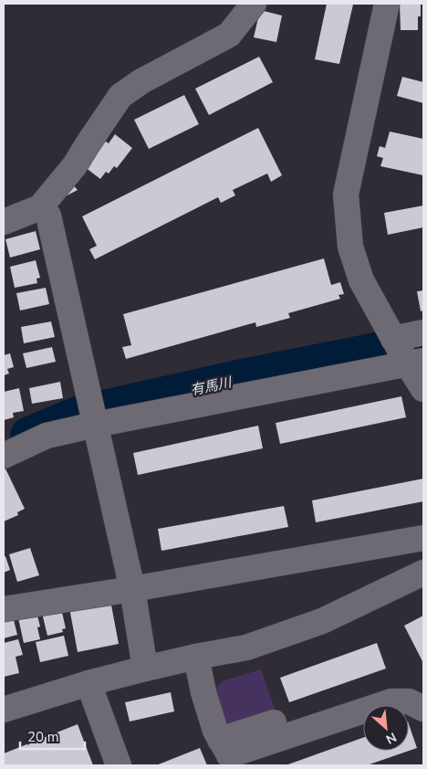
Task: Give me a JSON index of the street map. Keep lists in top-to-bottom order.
{
  "water": ["有馬川"],
  "scale_bar": "20 m",
  "north": "bottom right"
}
